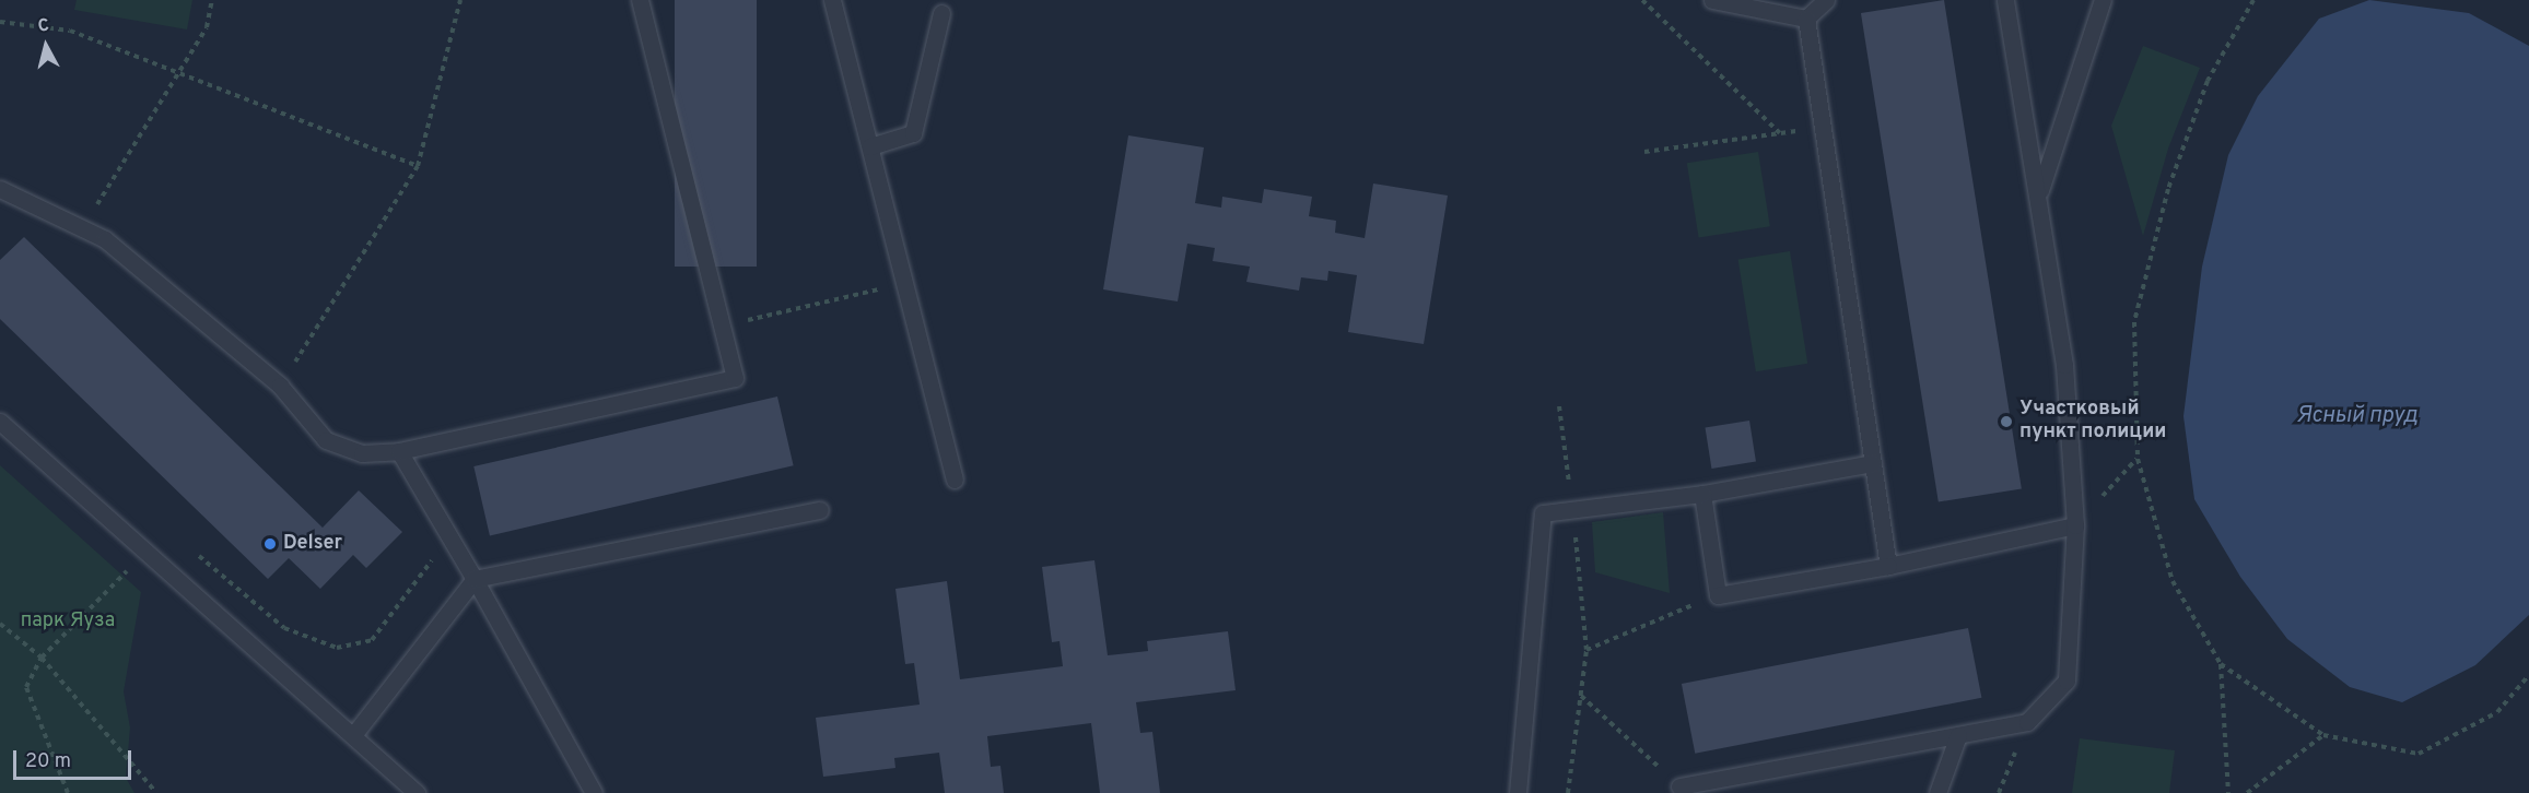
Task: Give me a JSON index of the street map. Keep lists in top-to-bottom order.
{
  "water": ["Ясный пруд"],
  "parks": ["парк Яуза"],
  "places": ["Участковый пункт полиции", "Delser"],
  "scale_bar": "20 m",
  "north": "top"
}
